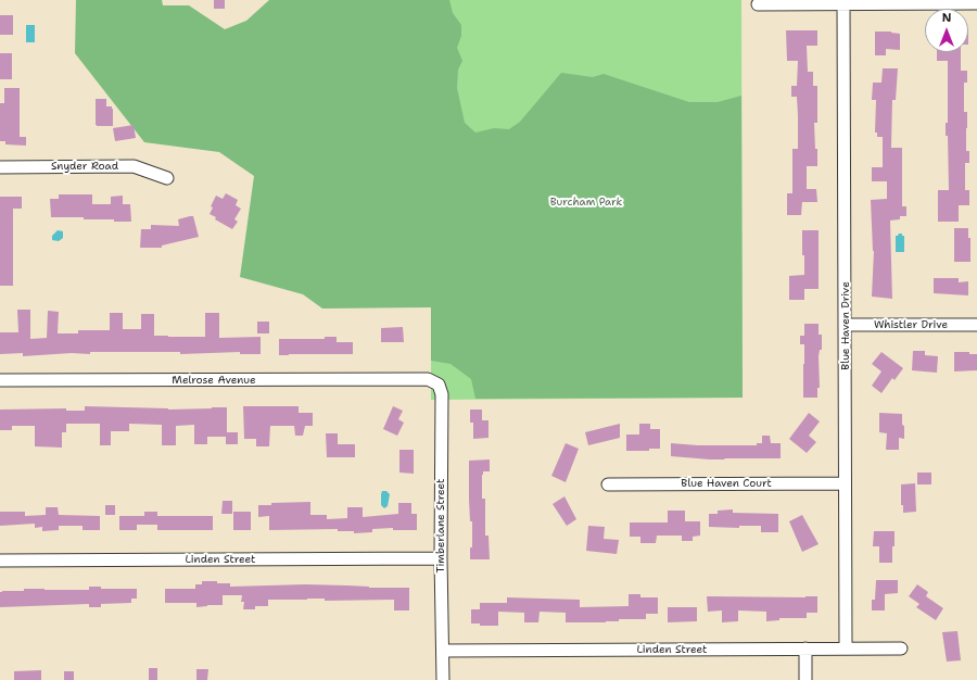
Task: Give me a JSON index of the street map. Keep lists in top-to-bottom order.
{
  "streets": {
    "street": [
      "Snyder Road",
      "Whistler Drive",
      "Blue Haven Drive",
      "Melrose Avenue",
      "Blue Haven Court",
      "Timberlane Street",
      "Linden Street"
    ]
  },
  "crossings": [
    ["Whistler Drive", "Blue Haven Drive"],
    ["Blue Haven Drive", "Blue Haven Court"],
    ["Blue Haven Drive", "Linden Street"],
    ["Melrose Avenue", "Timberlane Street"],
    ["Timberlane Street", "Linden Street"]
  ],
  "parks": ["Burcham Park"],
  "north": "top"
}
